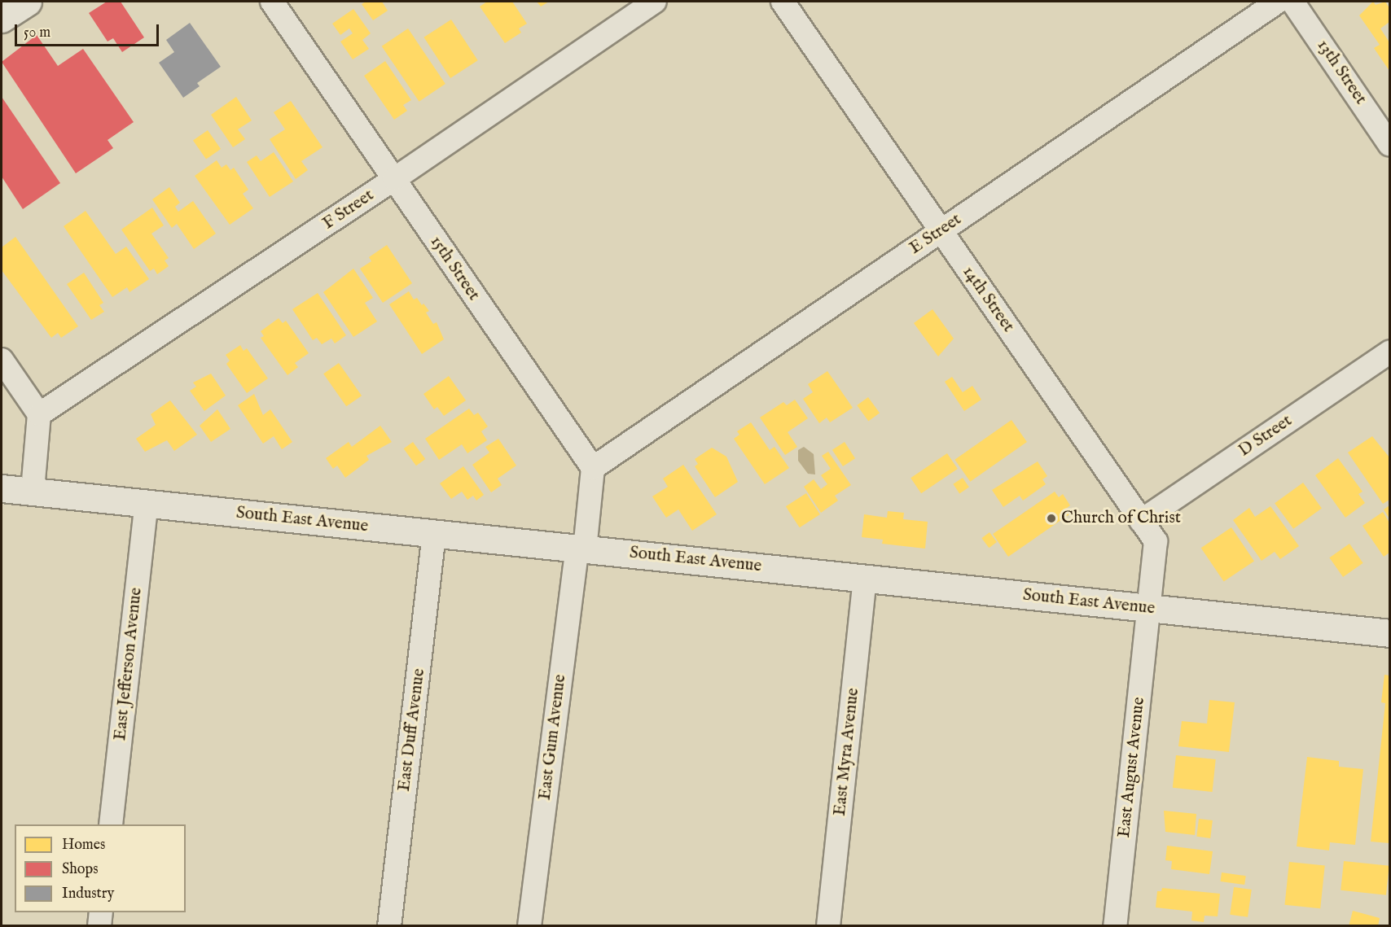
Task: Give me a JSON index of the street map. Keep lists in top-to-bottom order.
{
  "streets": {
    "street": [
      "13th Street",
      "F Street",
      "E Street",
      "15th Street",
      "14th Street",
      "D Street",
      "South East Avenue",
      "East Jefferson Avenue",
      "East Duff Avenue",
      "East Gum Avenue",
      "East Myra Avenue",
      "East August Avenue"
    ]
  },
  "crossings": [
    ["F Street", "15th Street"],
    ["E Street", "15th Street"],
    ["E Street", "14th Street"],
    ["14th Street", "D Street"],
    ["14th Street", "South East Avenue"],
    ["14th Street", "East August Avenue"],
    ["South East Avenue", "East Jefferson Avenue"],
    ["South East Avenue", "East Duff Avenue"],
    ["South East Avenue", "East Gum Avenue"],
    ["South East Avenue", "East Myra Avenue"],
    ["South East Avenue", "East August Avenue"]
  ],
  "places": ["Church of Christ"],
  "legend": ["Homes", "Shops", "Industry"],
  "scale_bar": "50 m"
}
